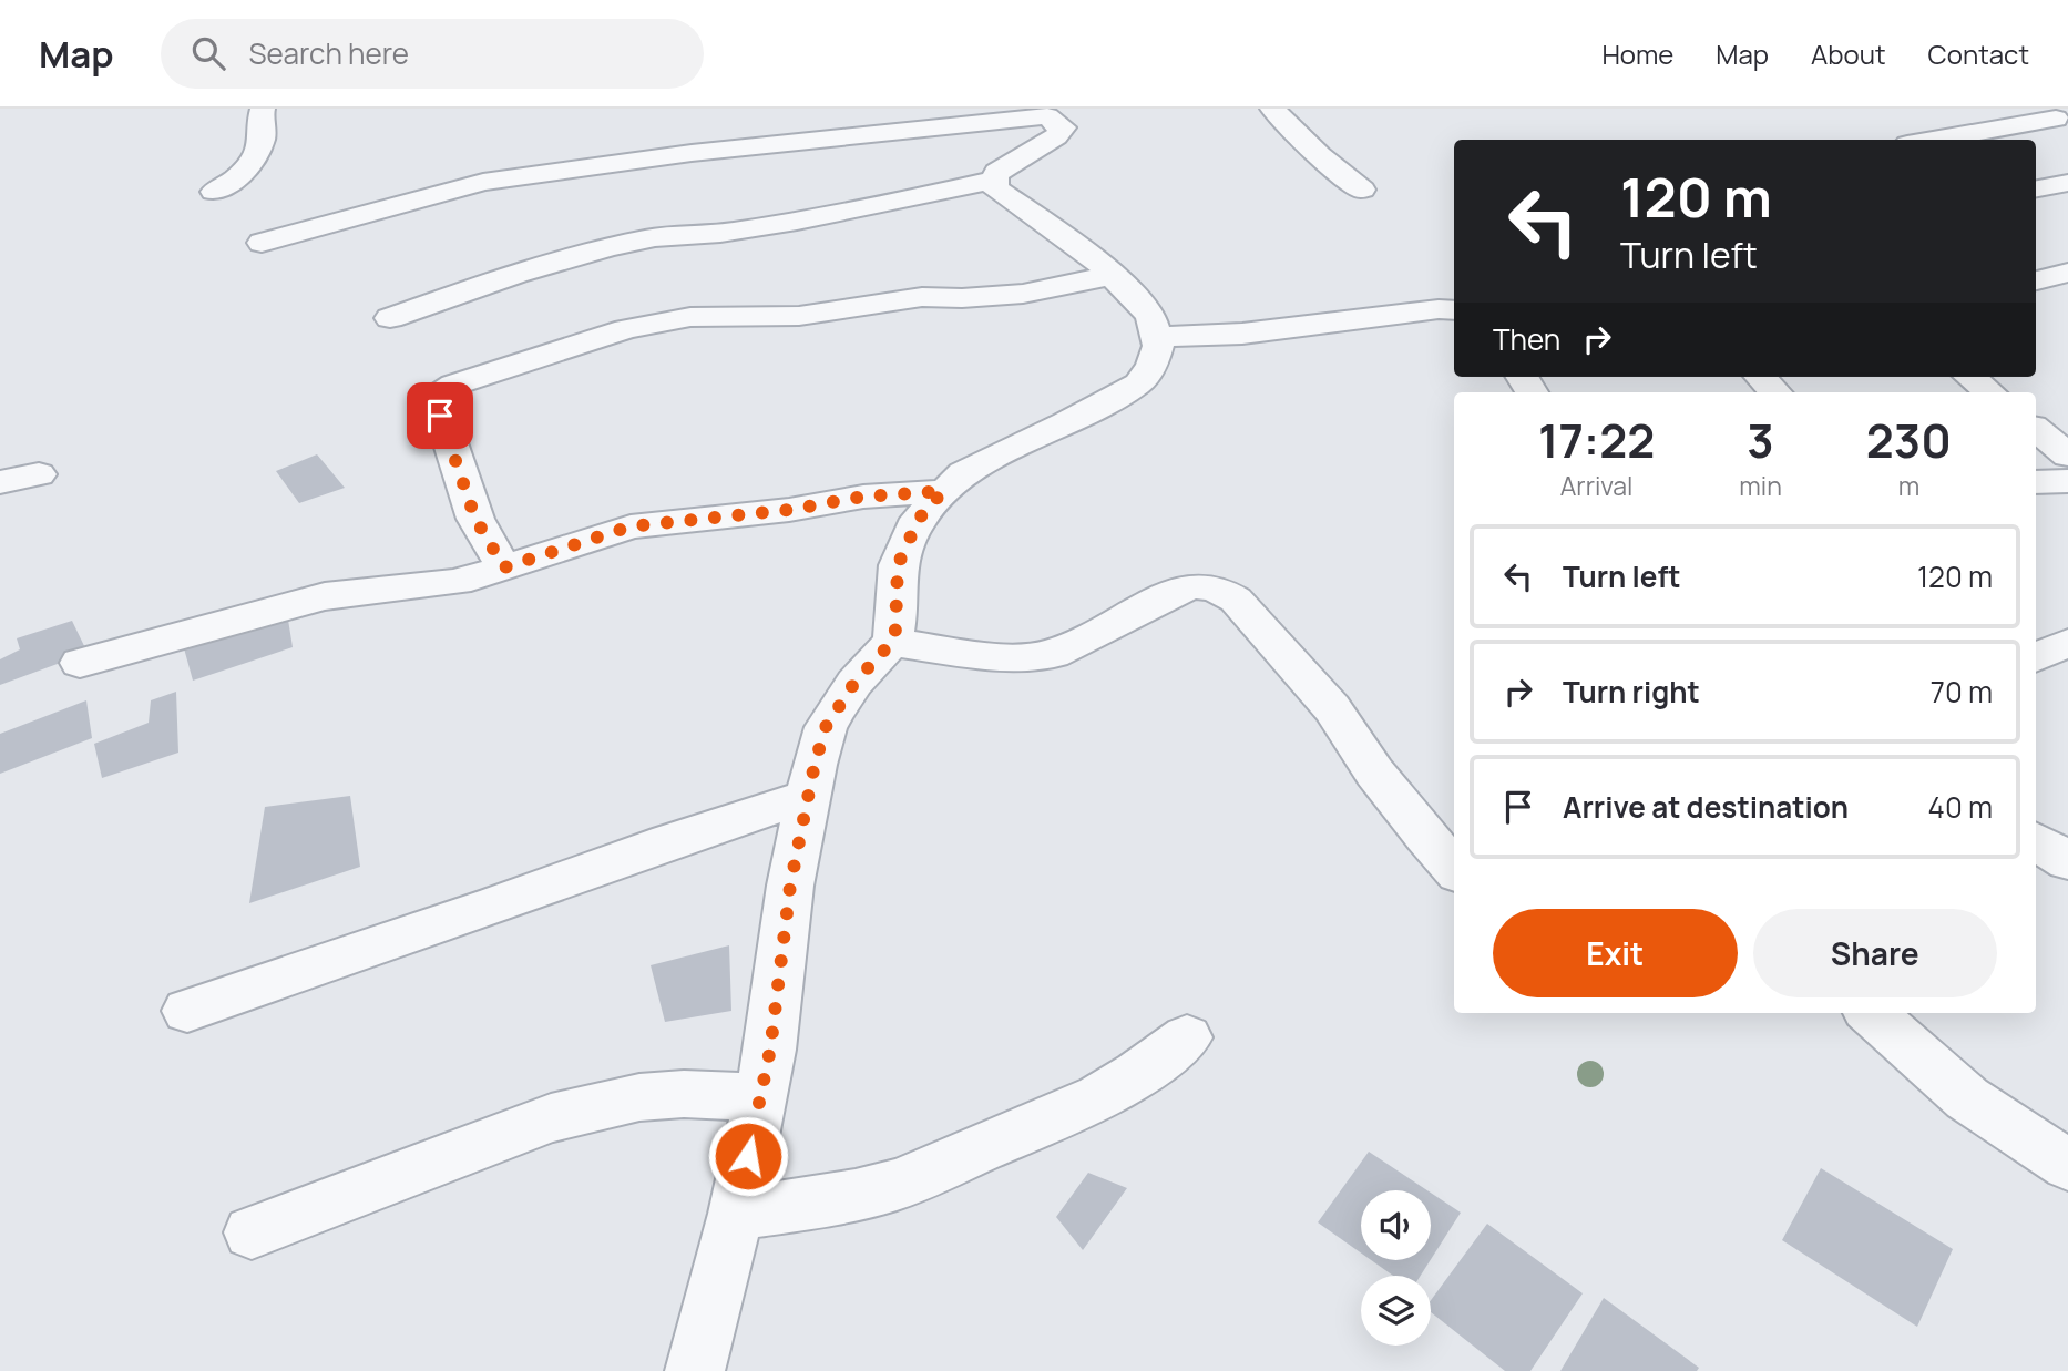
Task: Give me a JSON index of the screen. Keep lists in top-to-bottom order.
{
  "page": {
    "header": "Map",
    "search": "Search here",
    "nav": [
      "Home",
      "Map",
      "About",
      "Contact"
    ],
    "turn": ["120 m", "Turn left"],
    "then": "Then",
    "eta": [
      "17:22",
      "Arrival",
      "3",
      "min",
      "230",
      "m"
    ],
    "list": [
      {
        "name": "Turn left",
        "value": "120 m"
      },
      {
        "name": "Turn right",
        "value": "70 m"
      },
      {
        "name": "Arrive at destination",
        "value": "40 m"
      }
    ],
    "buttons": ["Exit", "Share"]
  }
}
